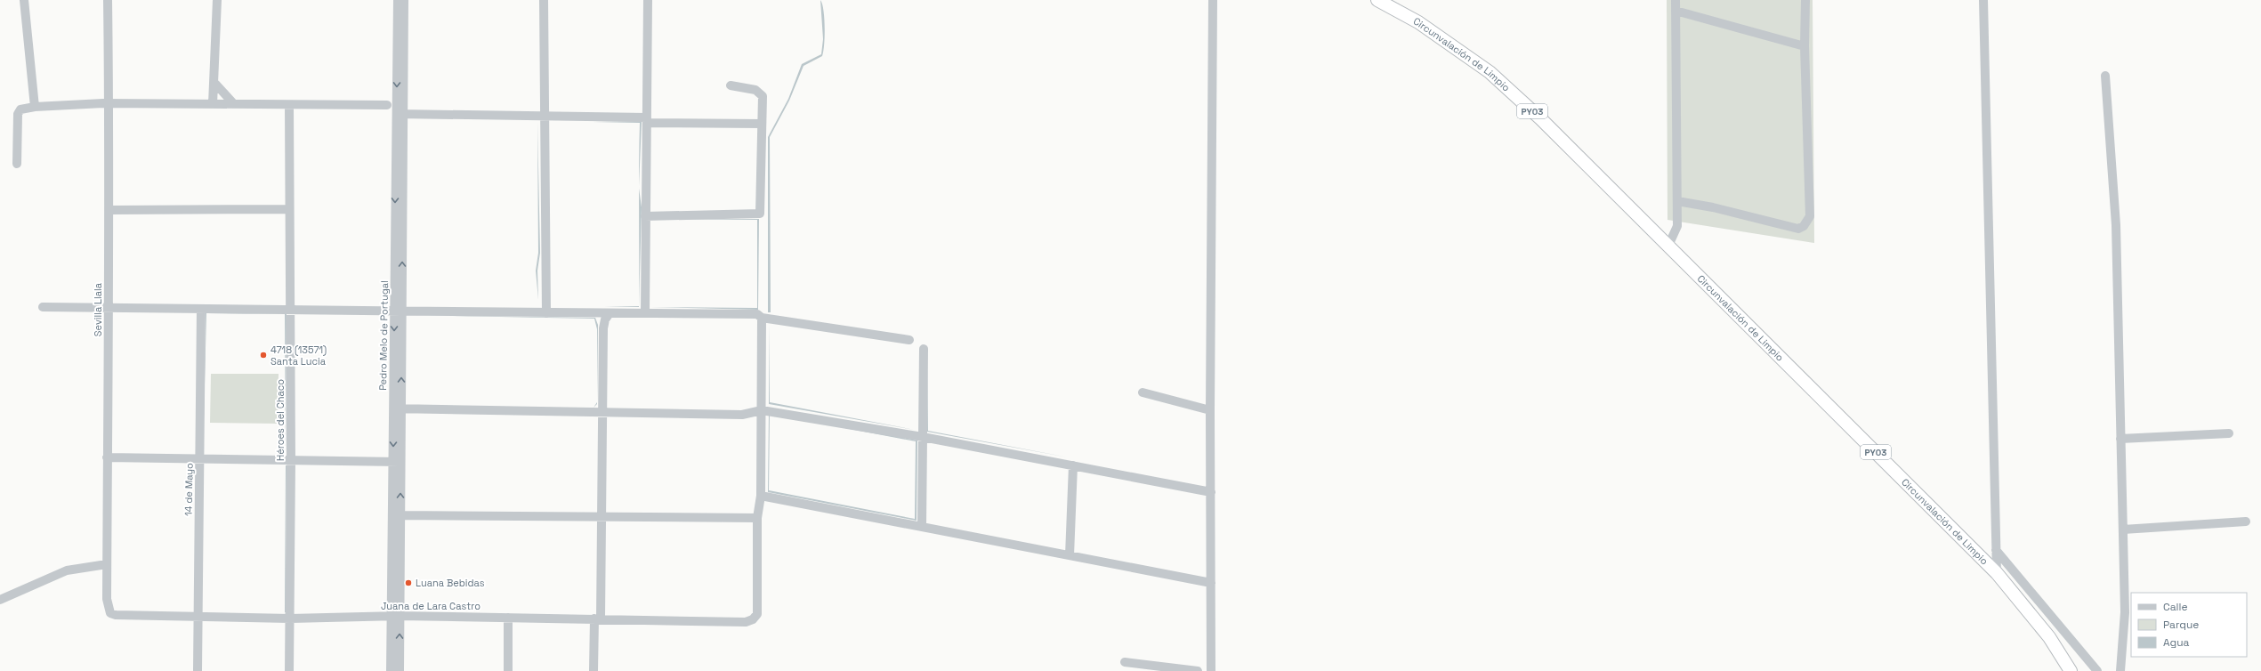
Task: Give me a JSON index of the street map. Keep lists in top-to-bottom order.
{
  "streets": {
    "highway": ["Circunvalación de Limpio", "PY03"],
    "street": [
      "Sevilla Llala",
      "Pedro Melo de Portugal",
      "Héroes del Chaco",
      "14 de Mayo",
      "Juana de Lara Castro"
    ]
  },
  "crossings": [
    ["Sevilla Llala", "Juana de Lara Castro"],
    ["Pedro Melo de Portugal", "Juana de Lara Castro"],
    ["Héroes del Chaco", "Juana de Lara Castro"],
    ["14 de Mayo", "Juana de Lara Castro"]
  ],
  "places": ["4718 (13571) Santa Lucia", "Luana Bebidas"],
  "legend": ["Calle", "Parque", "Agua"]
}
